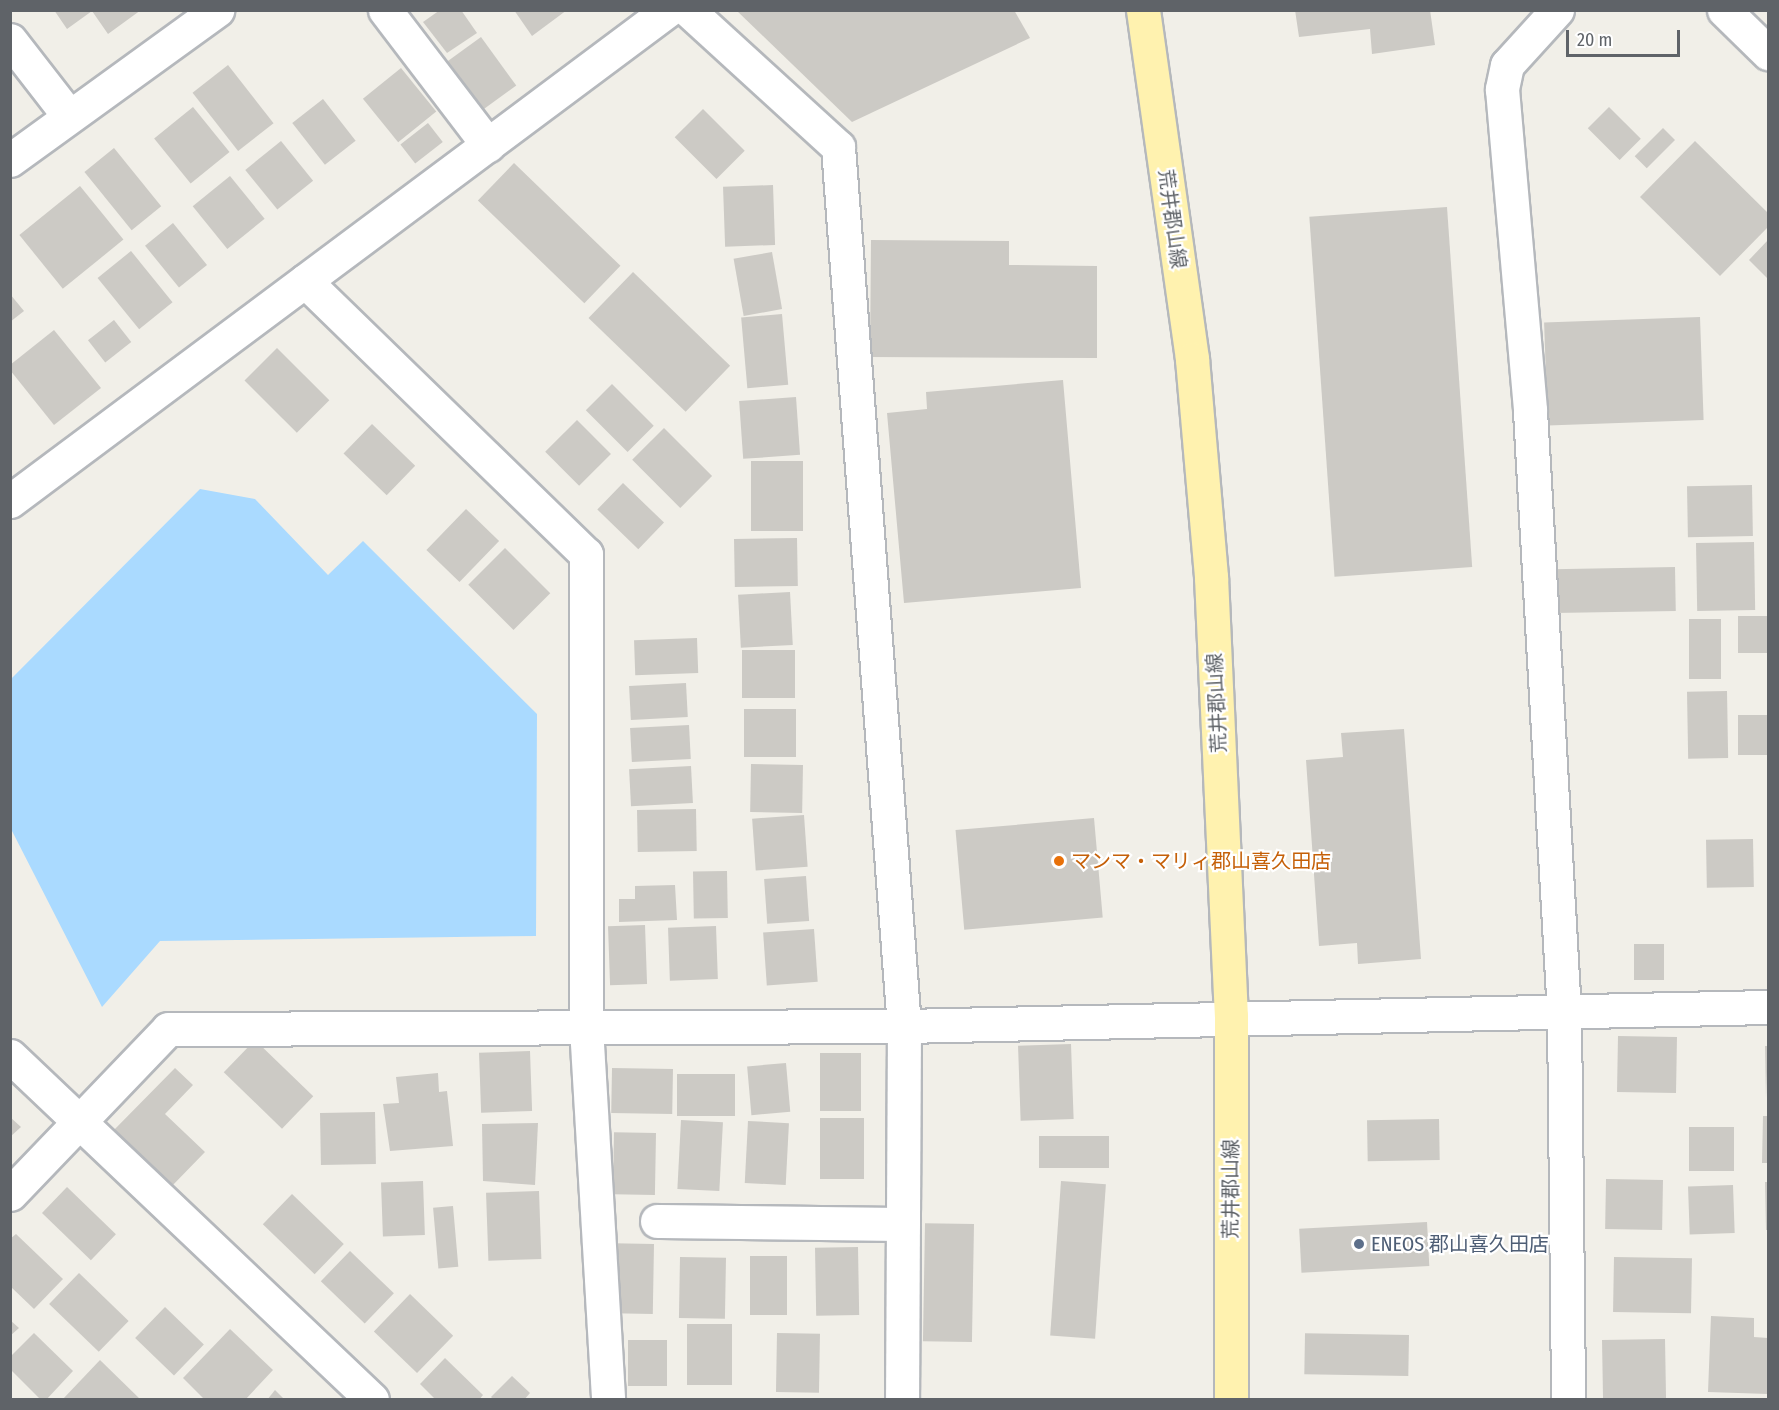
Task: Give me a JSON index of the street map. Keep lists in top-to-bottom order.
{
  "streets": {
    "main road": ["荒井郡山線"]
  },
  "places": ["マンマ・マリィ郡山喜久田店", "ENEOS 郡山喜久田店"],
  "scale_bar": "20 m"
}
